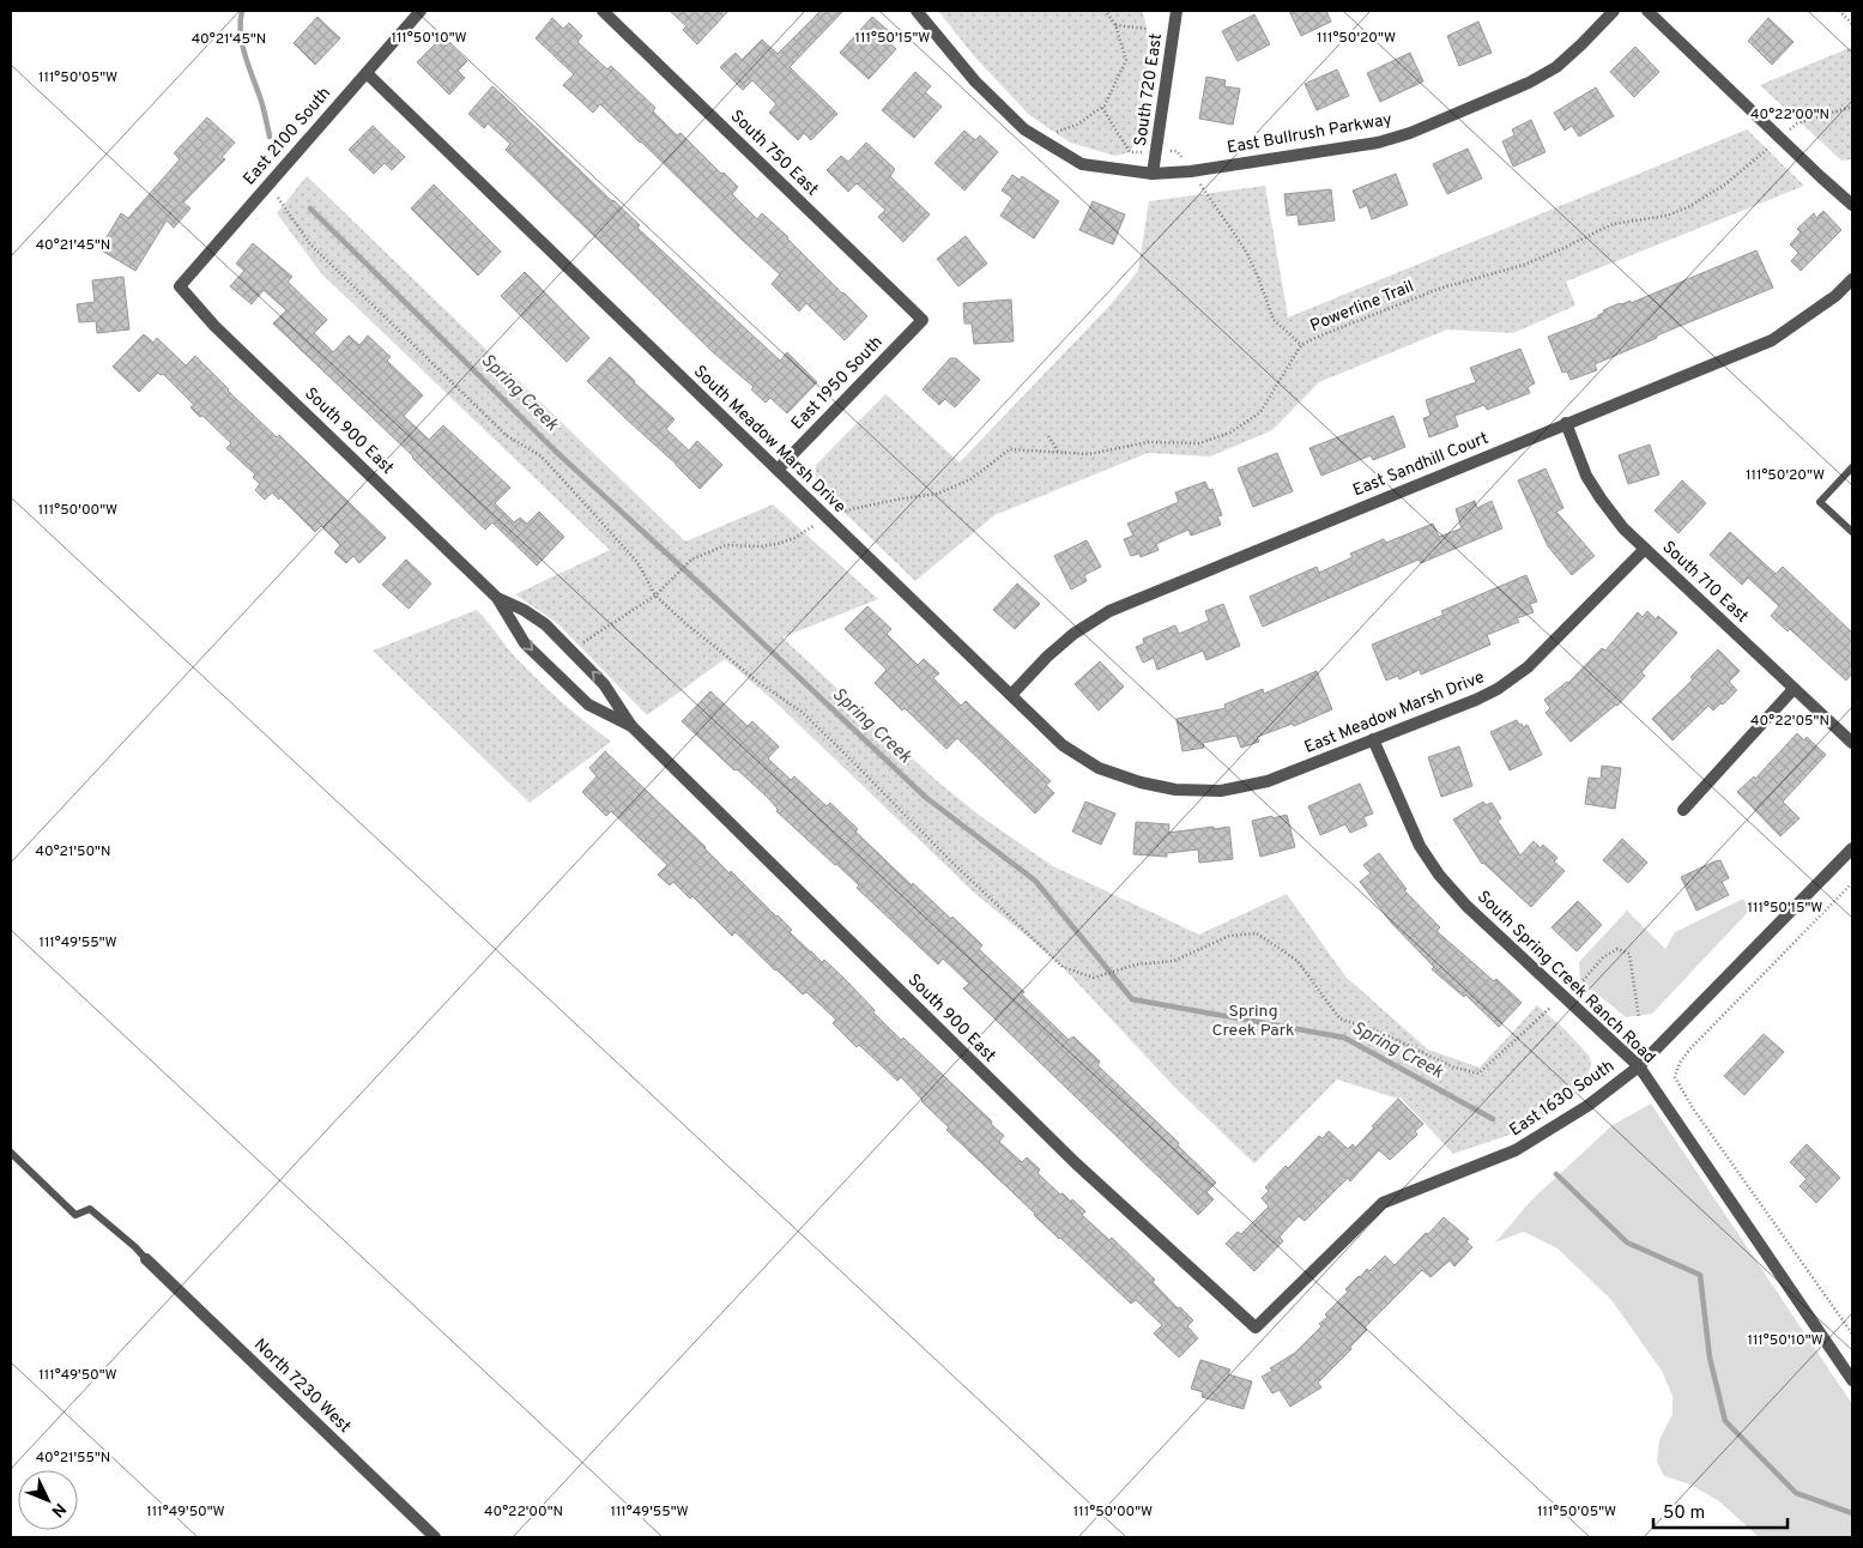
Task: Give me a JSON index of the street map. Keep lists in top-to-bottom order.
{
  "streets": {
    "street": [
      "South 720 East",
      "East Bullrush Parkway",
      "East 2100 South",
      "South 750 East",
      "East 1950 South",
      "South 900 East",
      "South Meadow Marsh Drive",
      "East Sandhill Court",
      "South 710 East",
      "East Meadow Marsh Drive",
      "South Spring Creek Ranch Road",
      "East 1630 South",
      "North 7230 West"
    ],
    "path": ["Powerline Trail"]
  },
  "crossings": [
    ["South 720 East", "East Bullrush Parkway"],
    ["East 2100 South", "South 900 East"],
    ["East 2100 South", "South Meadow Marsh Drive"],
    ["South 750 East", "East 1950 South"],
    ["East 1950 South", "South Meadow Marsh Drive"],
    ["South 900 East", "East 1630 South"],
    ["South Meadow Marsh Drive", "East Sandhill Court"],
    ["South Meadow Marsh Drive", "East Meadow Marsh Drive"],
    ["East Sandhill Court", "South 710 East"],
    ["South 710 East", "East Meadow Marsh Drive"],
    ["East Meadow Marsh Drive", "South Spring Creek Ranch Road"],
    ["South Spring Creek Ranch Road", "East 1630 South"]
  ],
  "water": ["Spring Creek"],
  "parks": ["Spring Creek Park"],
  "scale_bar": "50 m",
  "north": "bottom right",
  "coordinates": [
    "111°50'10\"W",
    "111°50'15\"W",
    "111°50'20\"W",
    "40°21'45\"N",
    "111°50'05\"W",
    "40°22'00\"N",
    "111°50'00\"W",
    "40°22'05\"N",
    "40°21'50\"N",
    "111°49'55\"W",
    "111°49'50\"W",
    "40°21'55\"N"
  ]
}
